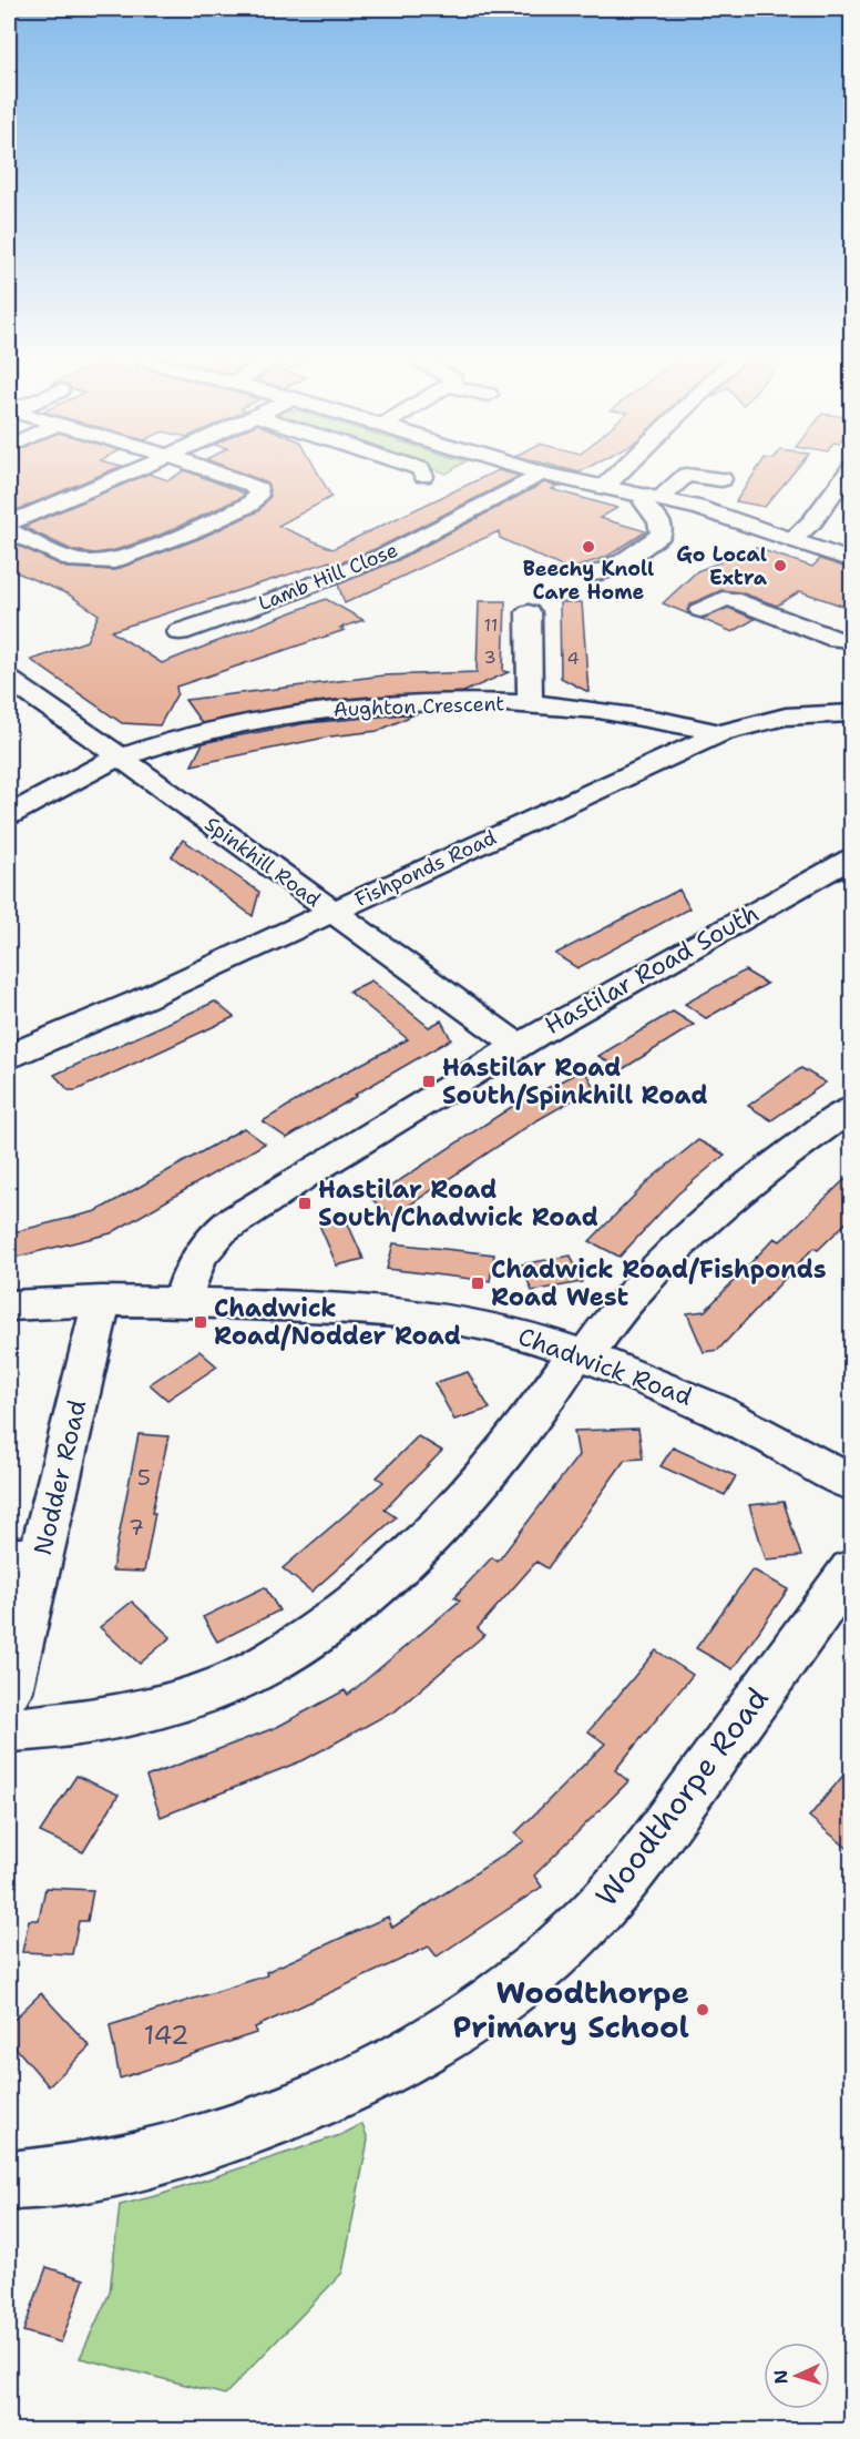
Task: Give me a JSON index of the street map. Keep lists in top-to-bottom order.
{
  "streets": {
    "street": [
      "Lamb Hill Close",
      "Aughton Crescent",
      "Spinkhill Road",
      "Fishponds Road",
      "Hastilar Road South",
      "Chadwick Road",
      "Nodder Road",
      "Woodthorpe Road"
    ]
  },
  "crossings": [
    ["Aughton Crescent", "Spinkhill Road"],
    ["Aughton Crescent", "Fishponds Road"],
    ["Spinkhill Road", "Fishponds Road"],
    ["Spinkhill Road", "Hastilar Road South"],
    ["Hastilar Road South", "Chadwick Road"],
    ["Chadwick Road", "Nodder Road"]
  ],
  "places": {
    "other": ["Beechy Knoll Care Home", "Go Local Extra", "Woodthorpe Primary School"],
    "transit": [
      "Hastilar Road South/Spinkhill Road",
      "Hastilar Road South/Chadwick Road",
      "Chadwick Road/Fishponds Road West",
      "Chadwick Road/Nodder Road"
    ]
  },
  "house_numbers": [
    "11",
    "3",
    "4",
    "5",
    "7",
    "142"
  ],
  "north": "left"
}
